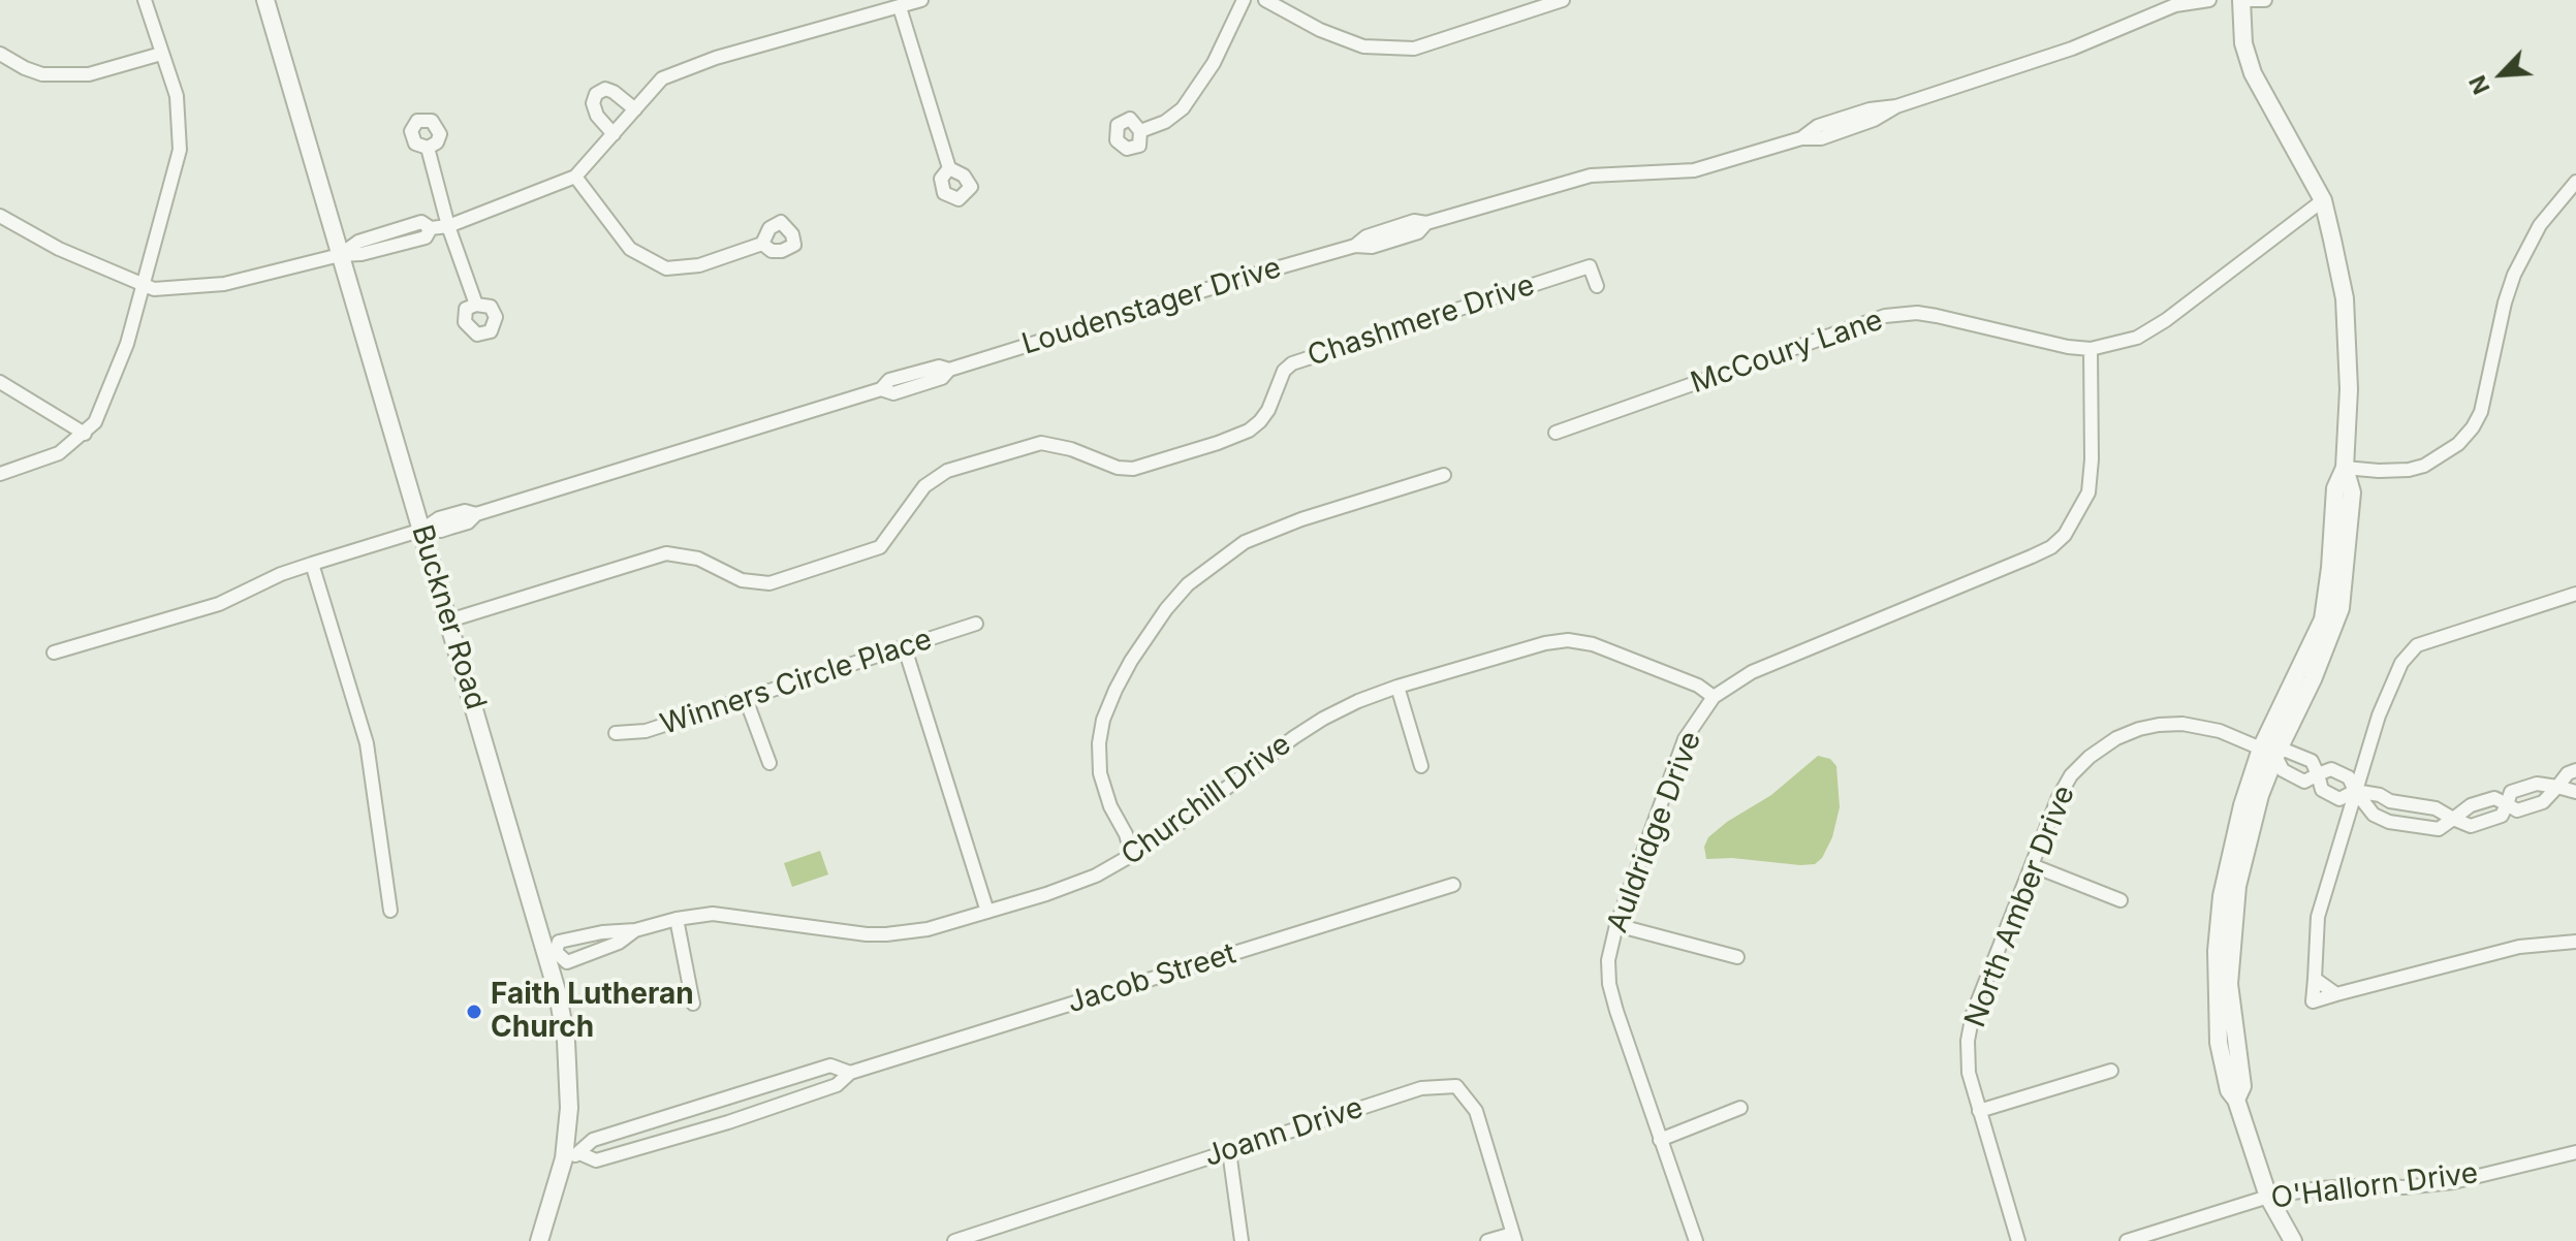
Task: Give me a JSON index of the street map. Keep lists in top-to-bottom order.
{
  "streets": {
    "street": [
      "Loudenstager Drive",
      "Chashmere Drive",
      "McCoury Lane",
      "Buckner Road",
      "Winners Circle Place",
      "Churchill Drive",
      "Auldridge Drive",
      "North Amber Drive",
      "Jacob Street",
      "Joann Drive",
      "O'Hallorn Drive"
    ]
  },
  "crossings": [
    ["Loudenstager Drive", "Buckner Road"],
    ["Chashmere Drive", "Buckner Road"],
    ["McCoury Lane", "Auldridge Drive"],
    ["Buckner Road", "Churchill Drive"],
    ["Buckner Road", "Jacob Street"],
    ["Churchill Drive", "Auldridge Drive"]
  ],
  "places": ["Faith Lutheran Church"],
  "north": "bottom left"
}
